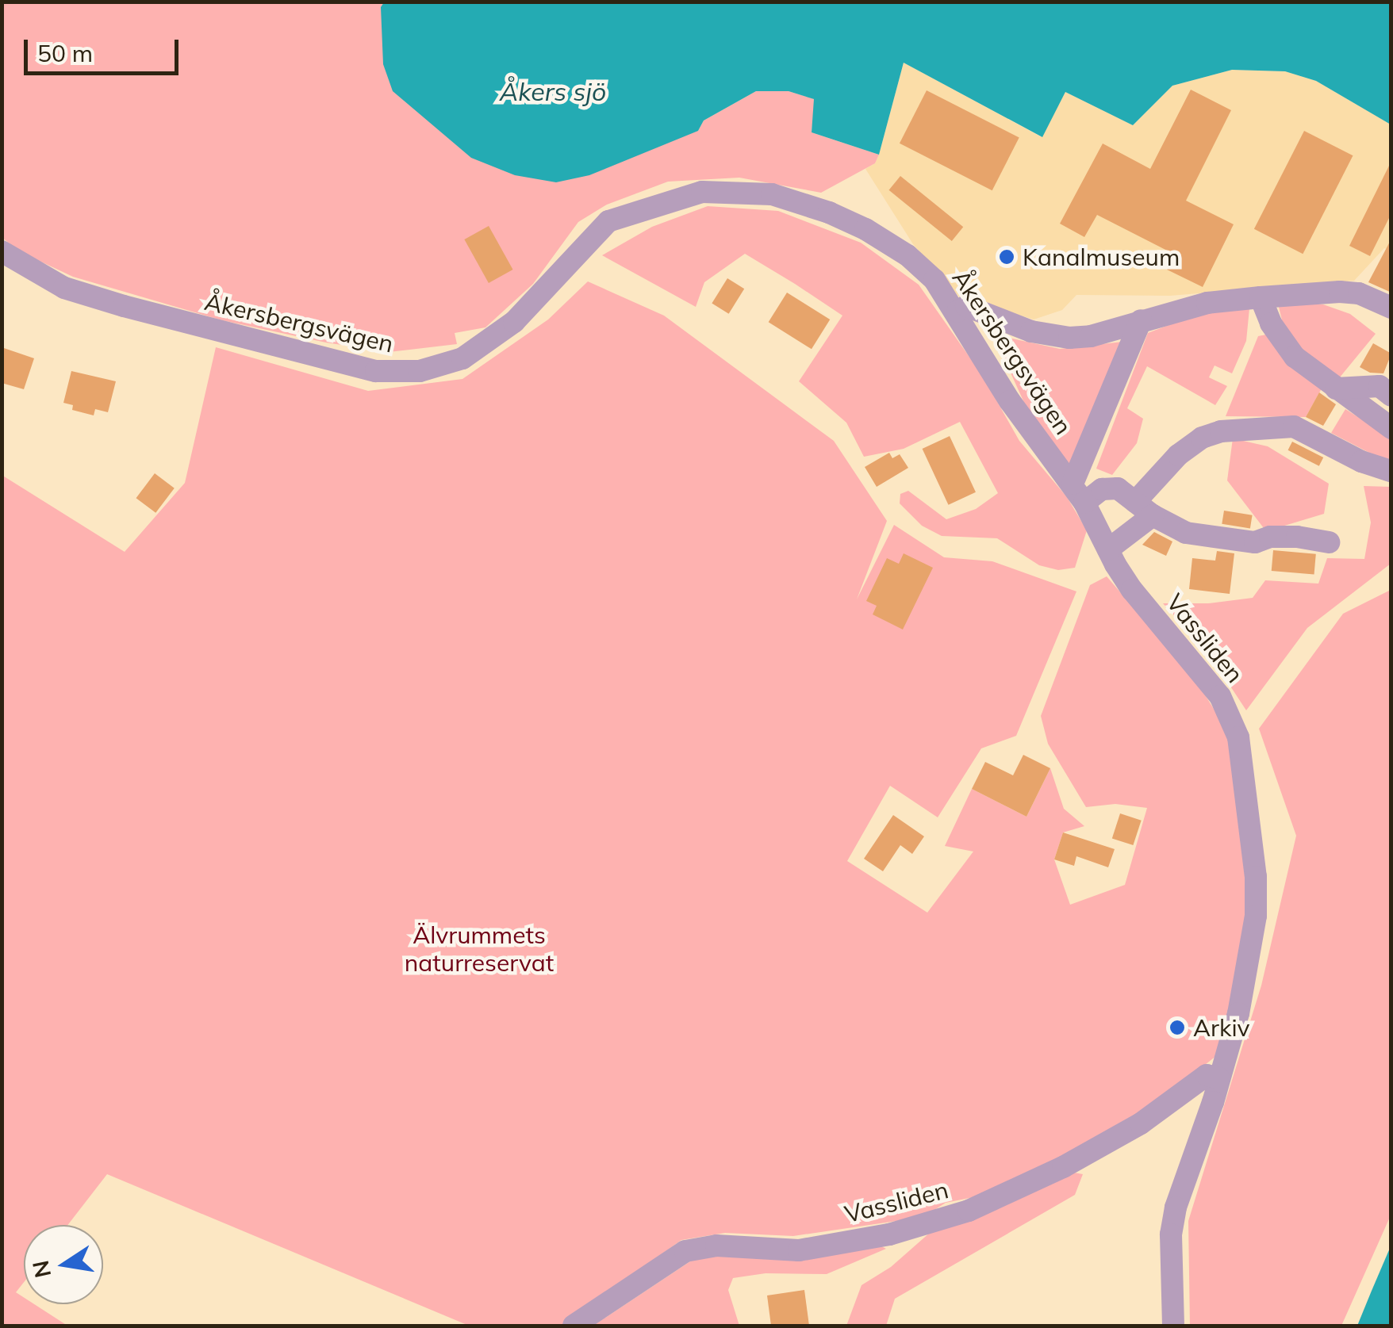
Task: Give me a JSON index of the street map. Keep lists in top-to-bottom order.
{
  "streets": {
    "street": ["Åkersbergsvägen", "Vassliden"]
  },
  "crossings": [
    ["Åkersbergsvägen", "Vassliden"]
  ],
  "water": ["Åkers sjö"],
  "parks": ["Älvrummets naturreservat"],
  "places": ["Kanalmuseum", "Arkiv"],
  "scale_bar": "50 m",
  "north": "left"
}
